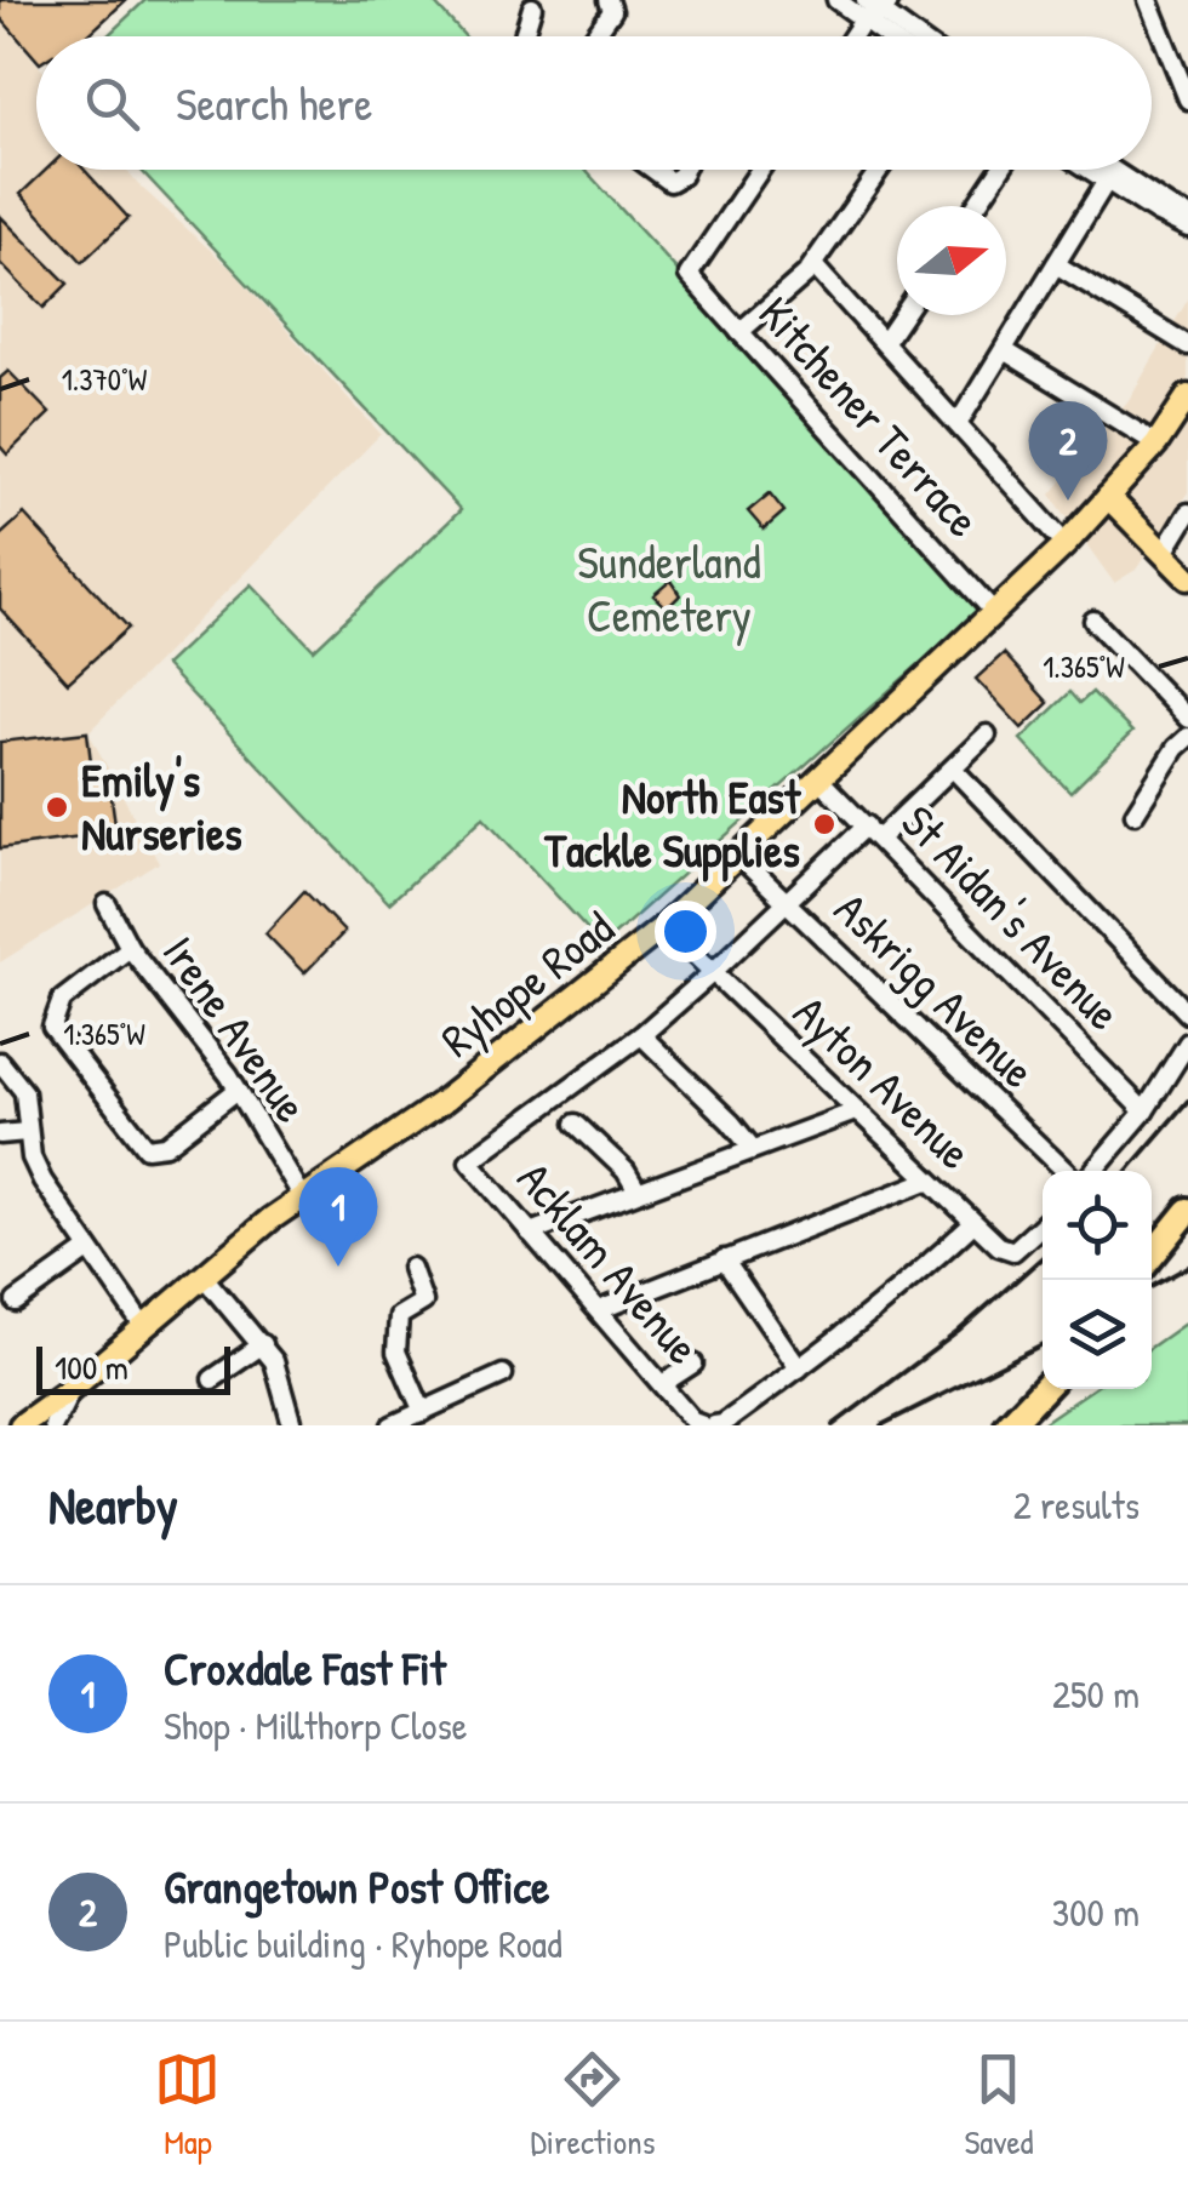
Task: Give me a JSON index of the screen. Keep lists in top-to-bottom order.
{
  "streets": {
    "main road": ["Ryhope Road"],
    "street": [
      "Kitchener Terrace",
      "St Aidan's Avenue",
      "Askrigg Avenue",
      "Irene Avenue",
      "Ayton Avenue",
      "Acklam Avenue"
    ]
  },
  "crossings": [
    ["Kitchener Terrace", "Ryhope Road"],
    ["St Aidan's Avenue", "Ryhope Road"],
    ["Ryhope Road", "Askrigg Avenue"],
    ["Ryhope Road", "Irene Avenue"],
    ["Ryhope Road", "Ayton Avenue"],
    ["Ayton Avenue", "Acklam Avenue"]
  ],
  "parks": ["Sunderland Cemetery"],
  "places": ["Emily's Nurseries", "North East Tackle Supplies"],
  "scale_bar": "100 m",
  "north": "right",
  "page": {
    "search": "Search here",
    "pins": ["2", "1"],
    "scale": "100 m",
    "heading": ["Nearby", "2 results"],
    "list": [
      {
        "mark": "1",
        "name": "Croxdale Fast Fit",
        "note": "Shop · Millthorp Close",
        "value": "250 m"
      },
      {
        "mark": "2",
        "name": "Grangetown Post Office",
        "note": "Public building · Ryhope Road",
        "value": "300 m"
      }
    ],
    "nav": ["Map", "Directions", "Saved"]
  },
  "coordinates": ["1.370°W", "1.365°W"]
}
